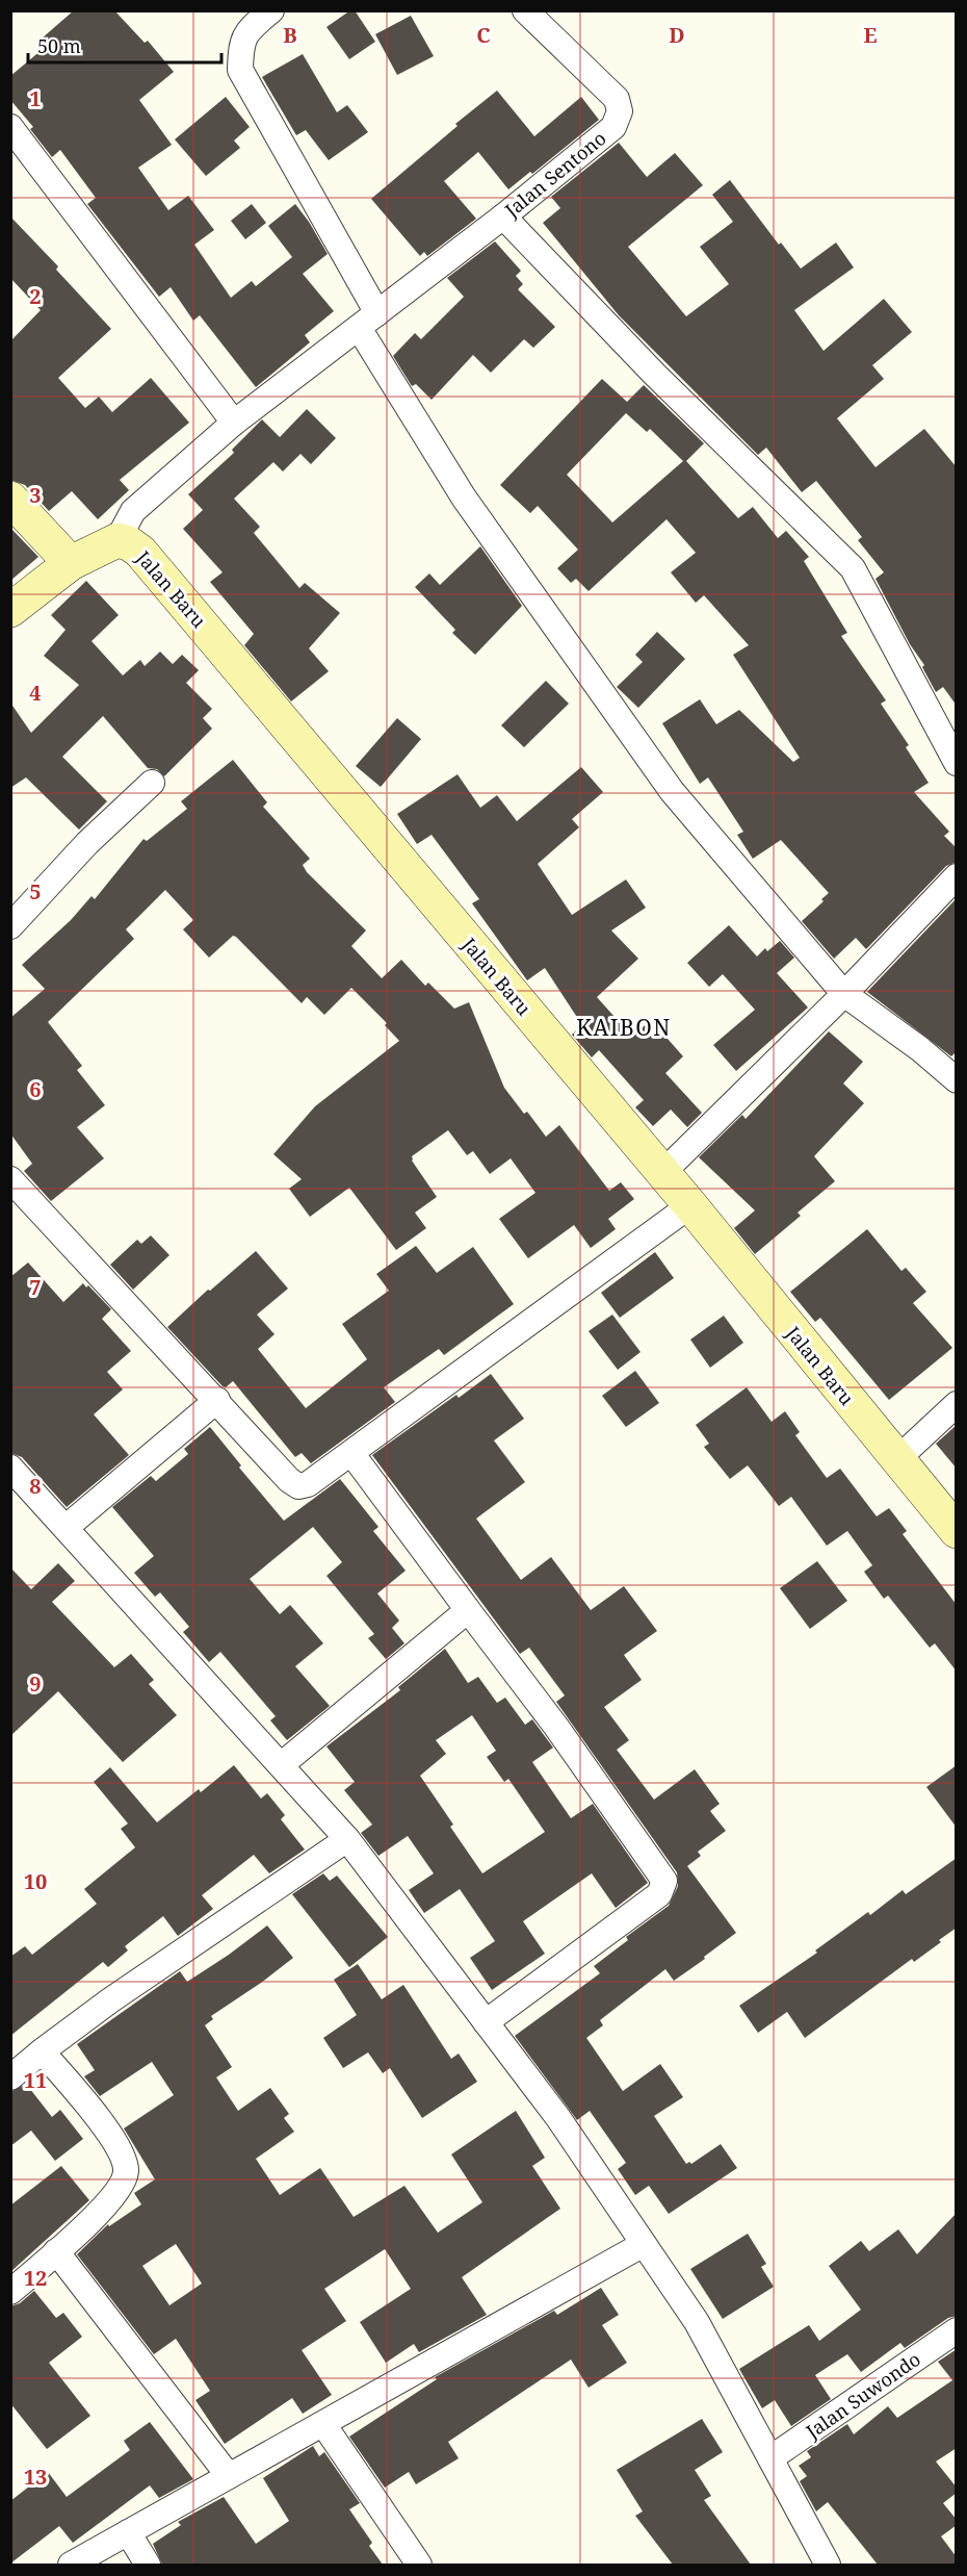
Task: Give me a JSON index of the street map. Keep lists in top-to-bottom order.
{
  "streets": {
    "street": ["Jalan Sentono", "Jalan Baru", "Jalan Suwondo"]
  },
  "crossings": [
    ["Jalan Sentono", "Jalan Baru"]
  ],
  "districts": ["KAIBON"],
  "scale_bar": "50 m",
  "grid": {
    "columns": [
      "B",
      "C",
      "D",
      "E"
    ],
    "rows": [
      "1",
      "2",
      "3",
      "4",
      "5",
      "6",
      "7",
      "8",
      "9",
      "10",
      "11",
      "12",
      "13"
    ]
  }
}
